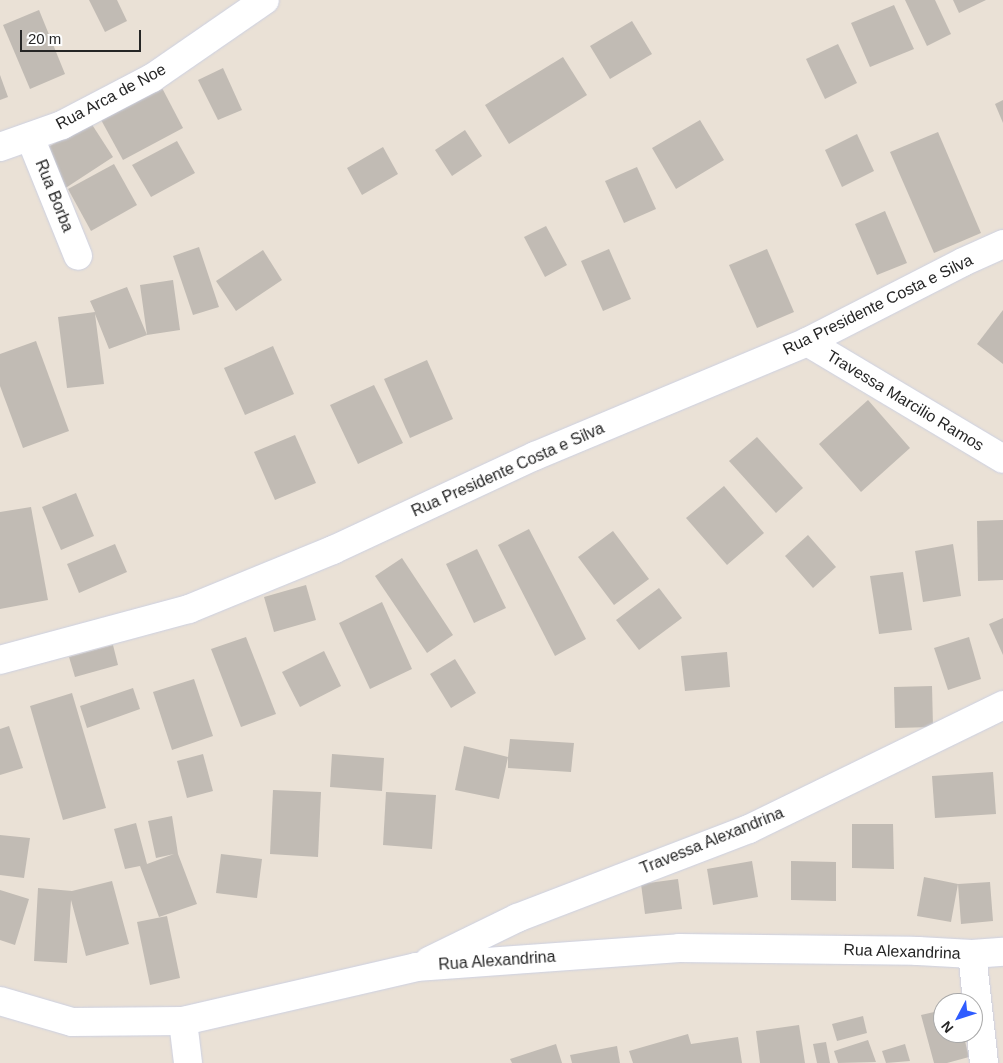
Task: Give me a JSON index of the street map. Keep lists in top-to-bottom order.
{
  "streets": {
    "street": [
      "Rua Arca de Noe",
      "Rua Borba",
      "Rua Presidente Costa e Silva",
      "Travessa Marcilio Ramos",
      "Travessa Alexandrina",
      "Rua Alexandrina"
    ]
  },
  "crossings": [
    ["Rua Arca de Noe", "Rua Borba"],
    ["Rua Presidente Costa e Silva", "Travessa Marcilio Ramos"],
    ["Travessa Alexandrina", "Rua Alexandrina"]
  ],
  "scale_bar": "20 m",
  "north": "bottom left"
}
